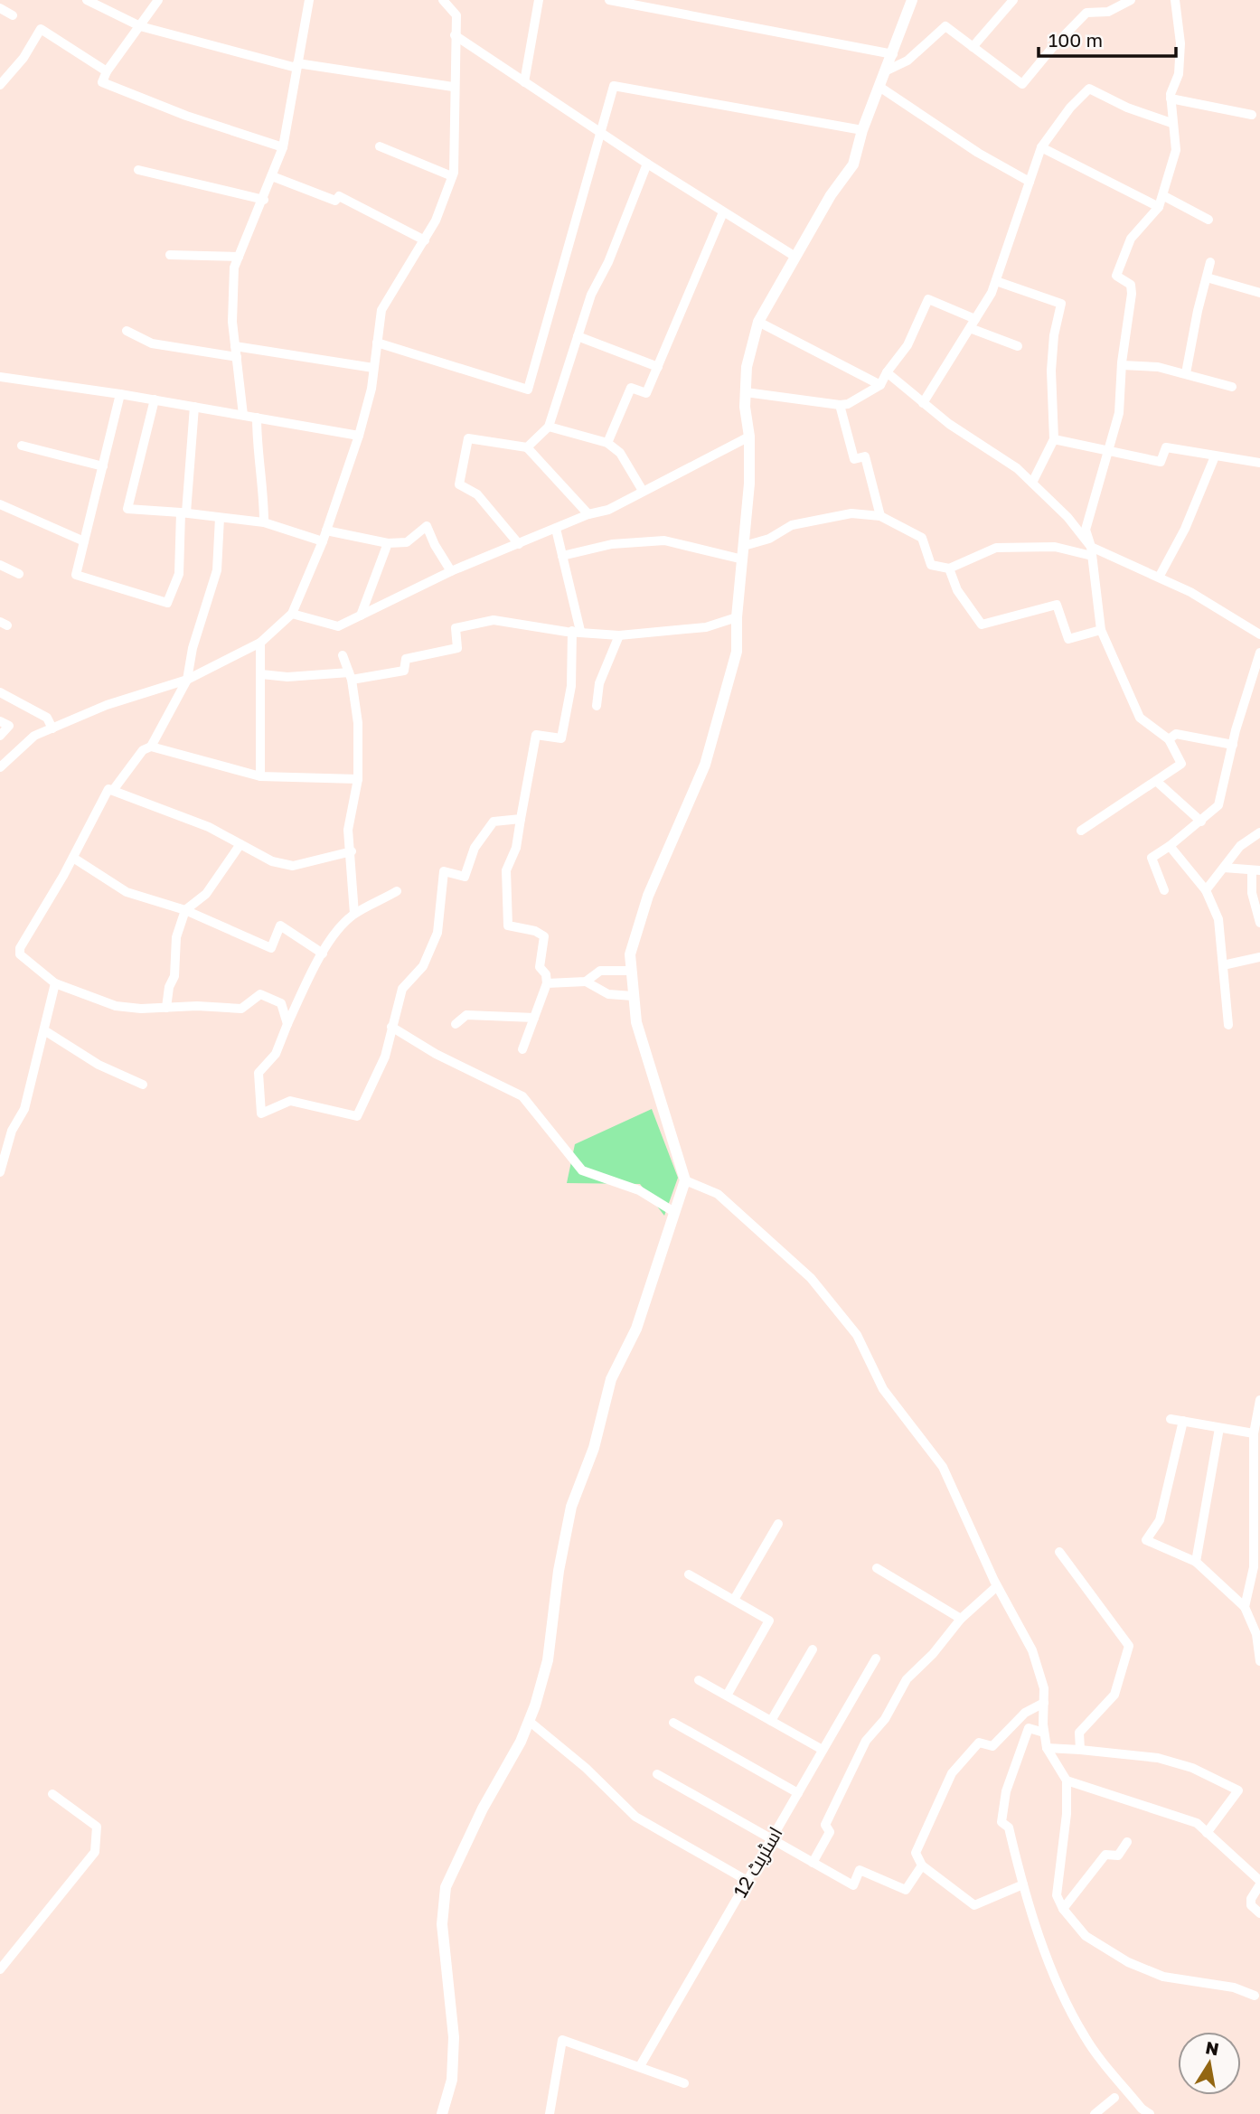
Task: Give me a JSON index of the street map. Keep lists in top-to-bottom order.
{
  "streets": {
    "street": ["اسٹریٹ 12"]
  },
  "scale_bar": "100 m",
  "north": "top"
}
